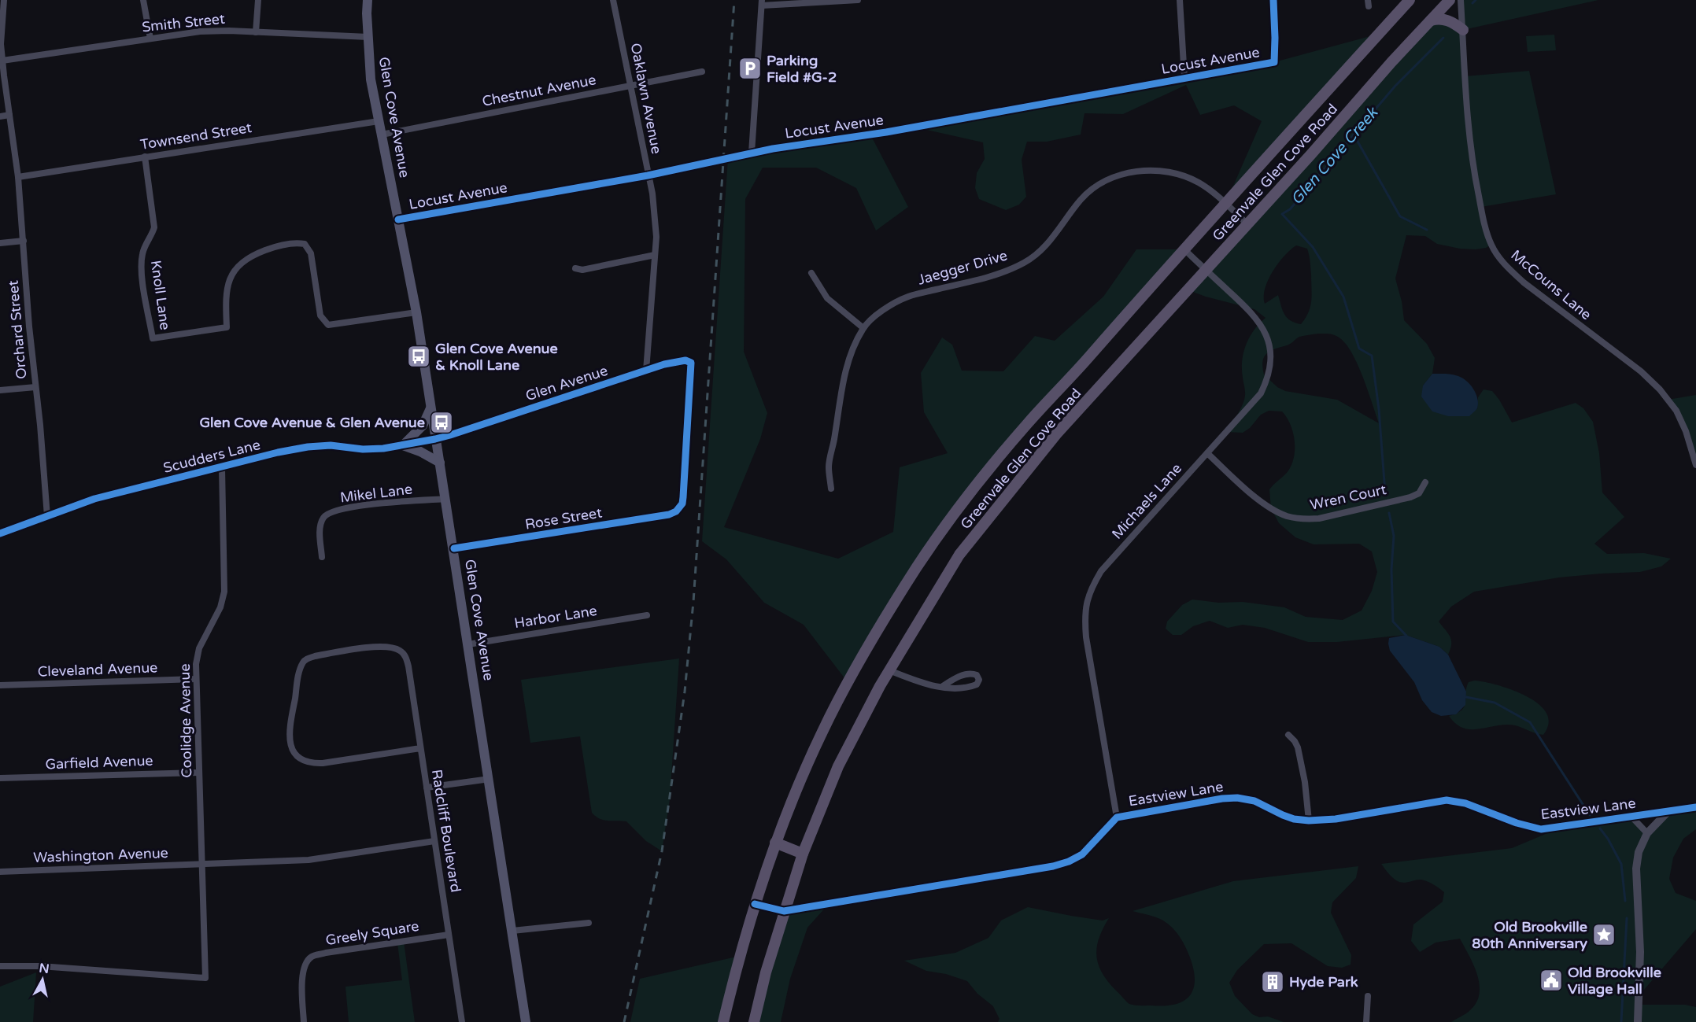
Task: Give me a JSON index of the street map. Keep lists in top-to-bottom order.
{
  "streets": {
    "main road": ["Glen Cove Avenue", "Greenvale Glen Cove Road"],
    "street": [
      "Smith Street",
      "Locust Avenue",
      "Chestnut Avenue",
      "Oaklawn Avenue",
      "Townsend Street",
      "Jaegger Drive",
      "McCouns Lane",
      "Knoll Lane",
      "Orchard Street",
      "Glen Avenue",
      "Scudders Lane",
      "Mikel Lane",
      "Wren Court",
      "Michaels Lane",
      "Rose Street",
      "Harbor Lane",
      "Cleveland Avenue",
      "Coolidge Avenue",
      "Garfield Avenue",
      "Eastview Lane",
      "Radcliff Boulevard",
      "Washington Avenue",
      "Greely Square"
    ]
  },
  "crossings": [
    ["Smith Street", "Glen Cove Avenue"],
    ["Smith Street", "Orchard Street"],
    ["Locust Avenue", "Oaklawn Avenue"],
    ["Locust Avenue", "Glen Cove Avenue"],
    ["Chestnut Avenue", "Oaklawn Avenue"],
    ["Chestnut Avenue", "Glen Cove Avenue"],
    ["Oaklawn Avenue", "Glen Avenue"],
    ["Glen Cove Avenue", "Townsend Street"],
    ["Glen Cove Avenue", "Knoll Lane"],
    ["Glen Cove Avenue", "Glen Avenue"],
    ["Glen Cove Avenue", "Scudders Lane"],
    ["Glen Cove Avenue", "Mikel Lane"],
    ["Glen Cove Avenue", "Rose Street"],
    ["Glen Cove Avenue", "Harbor Lane"],
    ["Townsend Street", "Knoll Lane"],
    ["Townsend Street", "Orchard Street"],
    ["Greenvale Glen Cove Road", "Jaegger Drive"],
    ["Greenvale Glen Cove Road", "Michaels Lane"],
    ["Greenvale Glen Cove Road", "Eastview Lane"],
    ["Orchard Street", "Scudders Lane"],
    ["Glen Avenue", "Scudders Lane"],
    ["Glen Avenue", "Rose Street"],
    ["Scudders Lane", "Coolidge Avenue"],
    ["Wren Court", "Michaels Lane"],
    ["Michaels Lane", "Eastview Lane"],
    ["Cleveland Avenue", "Coolidge Avenue"],
    ["Coolidge Avenue", "Garfield Avenue"],
    ["Coolidge Avenue", "Washington Avenue"],
    ["Radcliff Boulevard", "Washington Avenue"],
    ["Radcliff Boulevard", "Greely Square"]
  ],
  "water": ["Glen Cove Creek"],
  "places": {
    "parking": ["Parking Field #G-2"],
    "bus stop": ["Glen Cove Avenue & Knoll Lane", "Glen Cove Avenue & Glen Avenue"],
    "place": ["Old Brookville 80th Anniversary"],
    "public building": ["Old Brookville Village Hall"],
    "building": ["Hyde Park"]
  },
  "north": "top"
}
